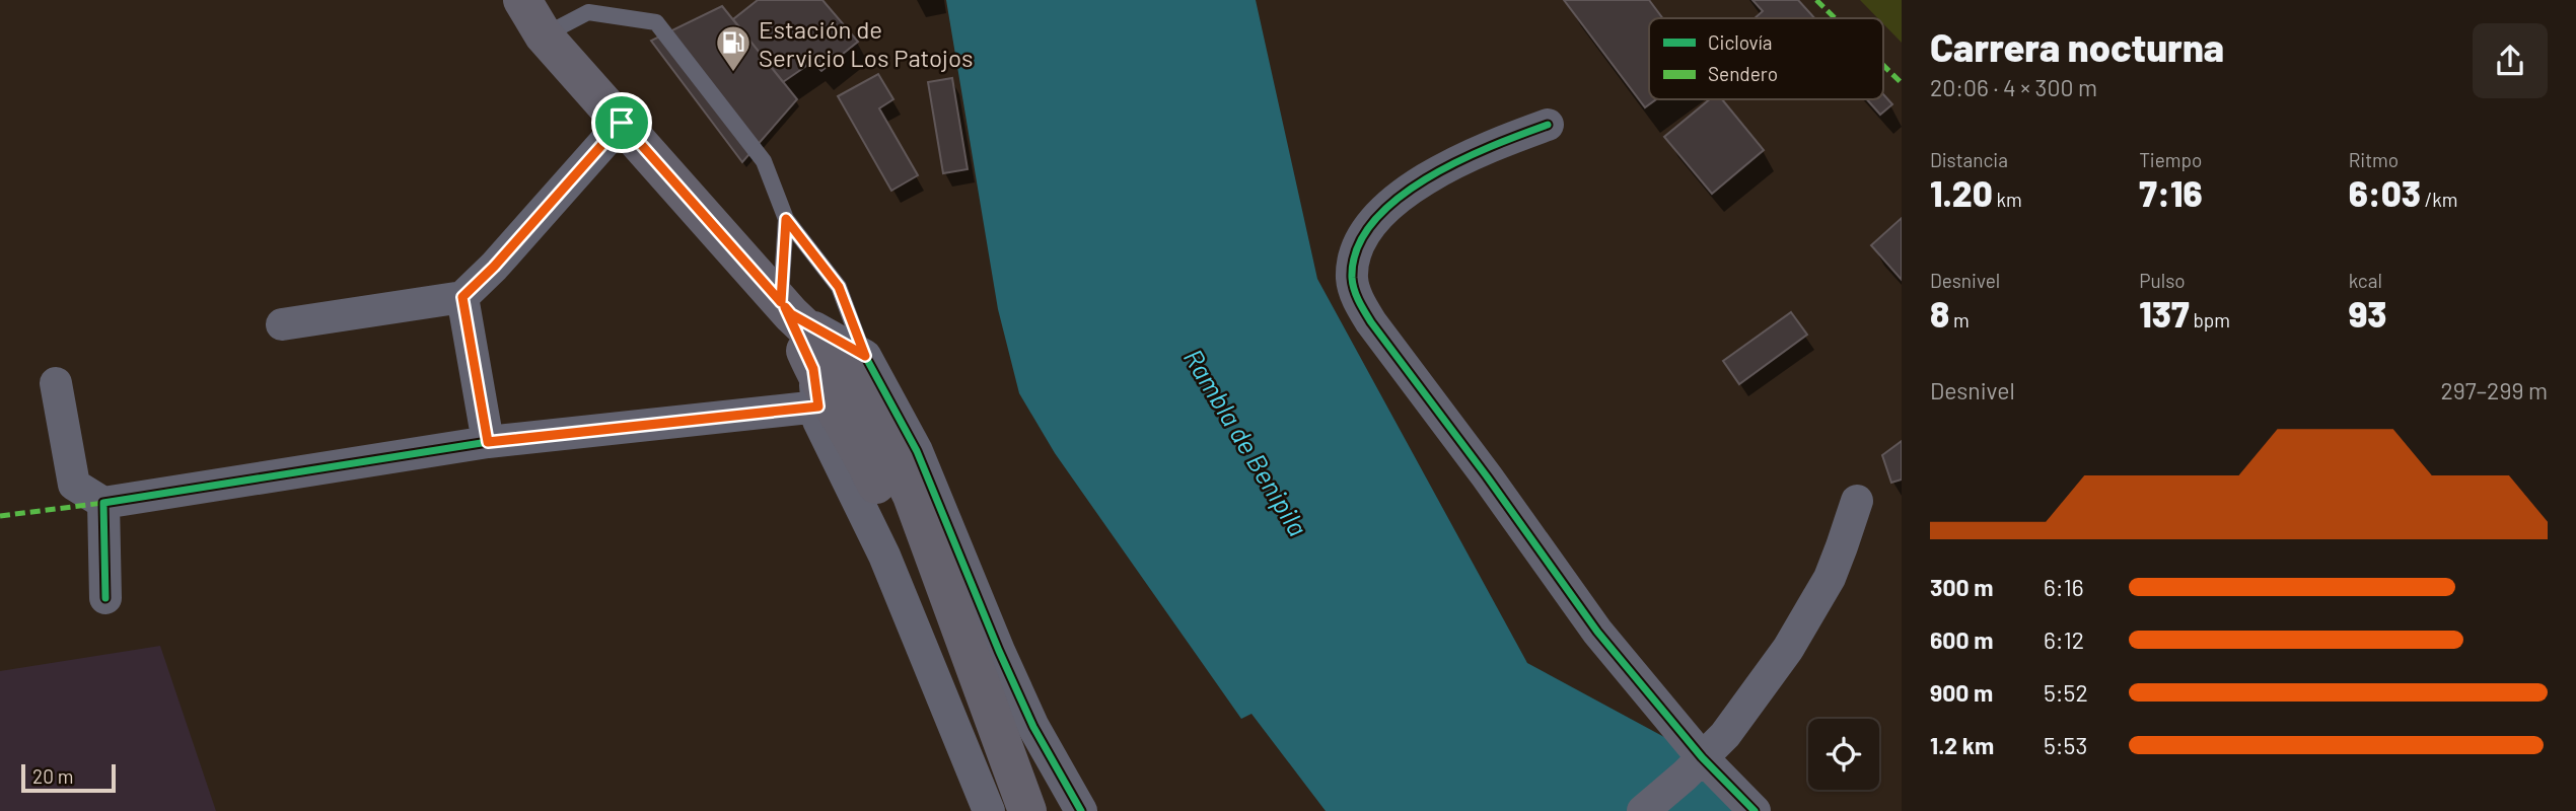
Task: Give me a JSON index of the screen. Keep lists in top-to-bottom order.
{
  "water": ["Rambla de Benipila"],
  "places": {
    "fuel station": ["Estación de Servicio Los Patojos"]
  },
  "legend": ["Ciclovía", "Sendero"],
  "scale_bar": "20 m",
  "page": {
    "heading": ["Carrera nocturna", "20:06 · 4 × 300 m"],
    "stats": [
      ["Distancia", "1.20 km"],
      ["Tiempo", "7:16"],
      ["Ritmo", "6:03 /km"],
      ["Desnivel", "8 m"],
      ["Pulso", "137 bpm"],
      ["kcal", "93"]
    ],
    "chart": ["Desnivel", "297–299 m"],
    "list": [
      {
        "name": "300 m",
        "note": "6:16"
      },
      {
        "name": "600 m",
        "note": "6:12"
      },
      {
        "name": "900 m",
        "note": "5:52"
      },
      {
        "name": "1.2 km",
        "note": "5:53"
      }
    ],
    "scale": "20 m"
  }
}
